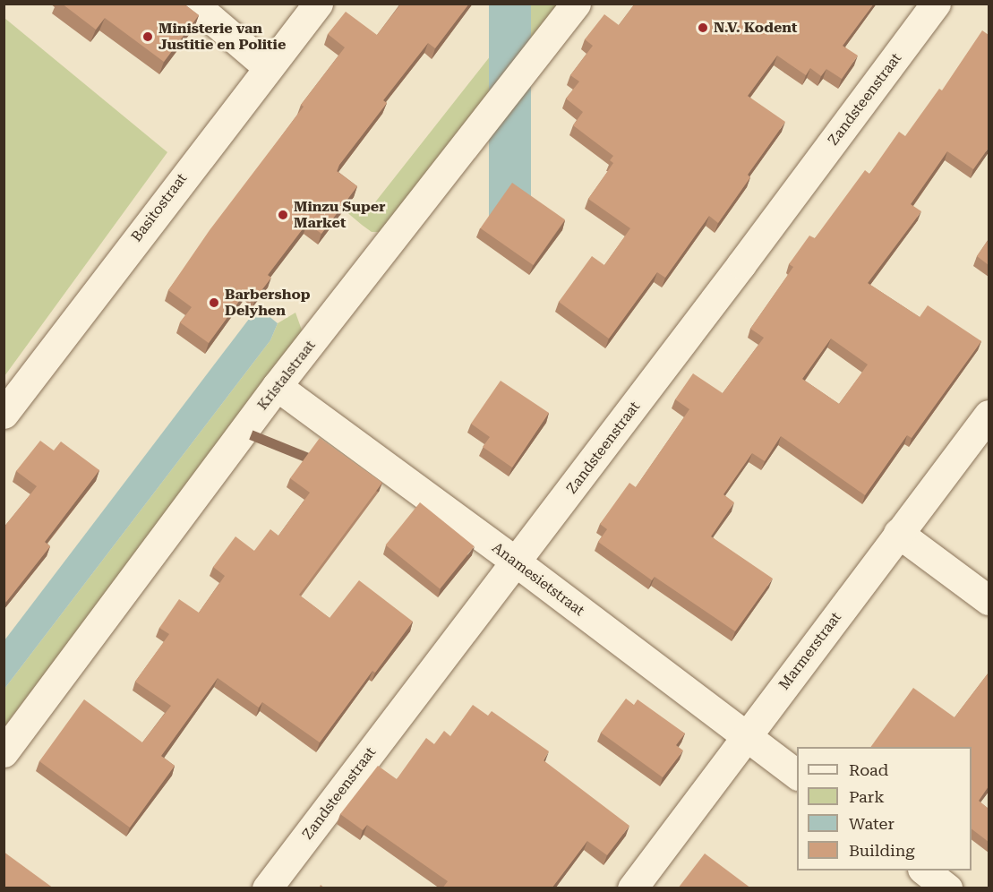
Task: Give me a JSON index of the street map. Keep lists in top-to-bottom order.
{
  "streets": {
    "street": [
      "Zandsteenstraat",
      "Basitostraat",
      "Kristalstraat",
      "Anamesietstraat",
      "Marmerstraat"
    ]
  },
  "crossings": [
    ["Zandsteenstraat", "Anamesietstraat"],
    ["Kristalstraat", "Anamesietstraat"],
    ["Anamesietstraat", "Marmerstraat"]
  ],
  "places": [
    "N.V. Kodent",
    "Ministerie van Justitie en Politie",
    "Minzu Super Market",
    "Barbershop Delyhen"
  ],
  "legend": [
    "Road",
    "Park",
    "Water",
    "Building"
  ]
}
